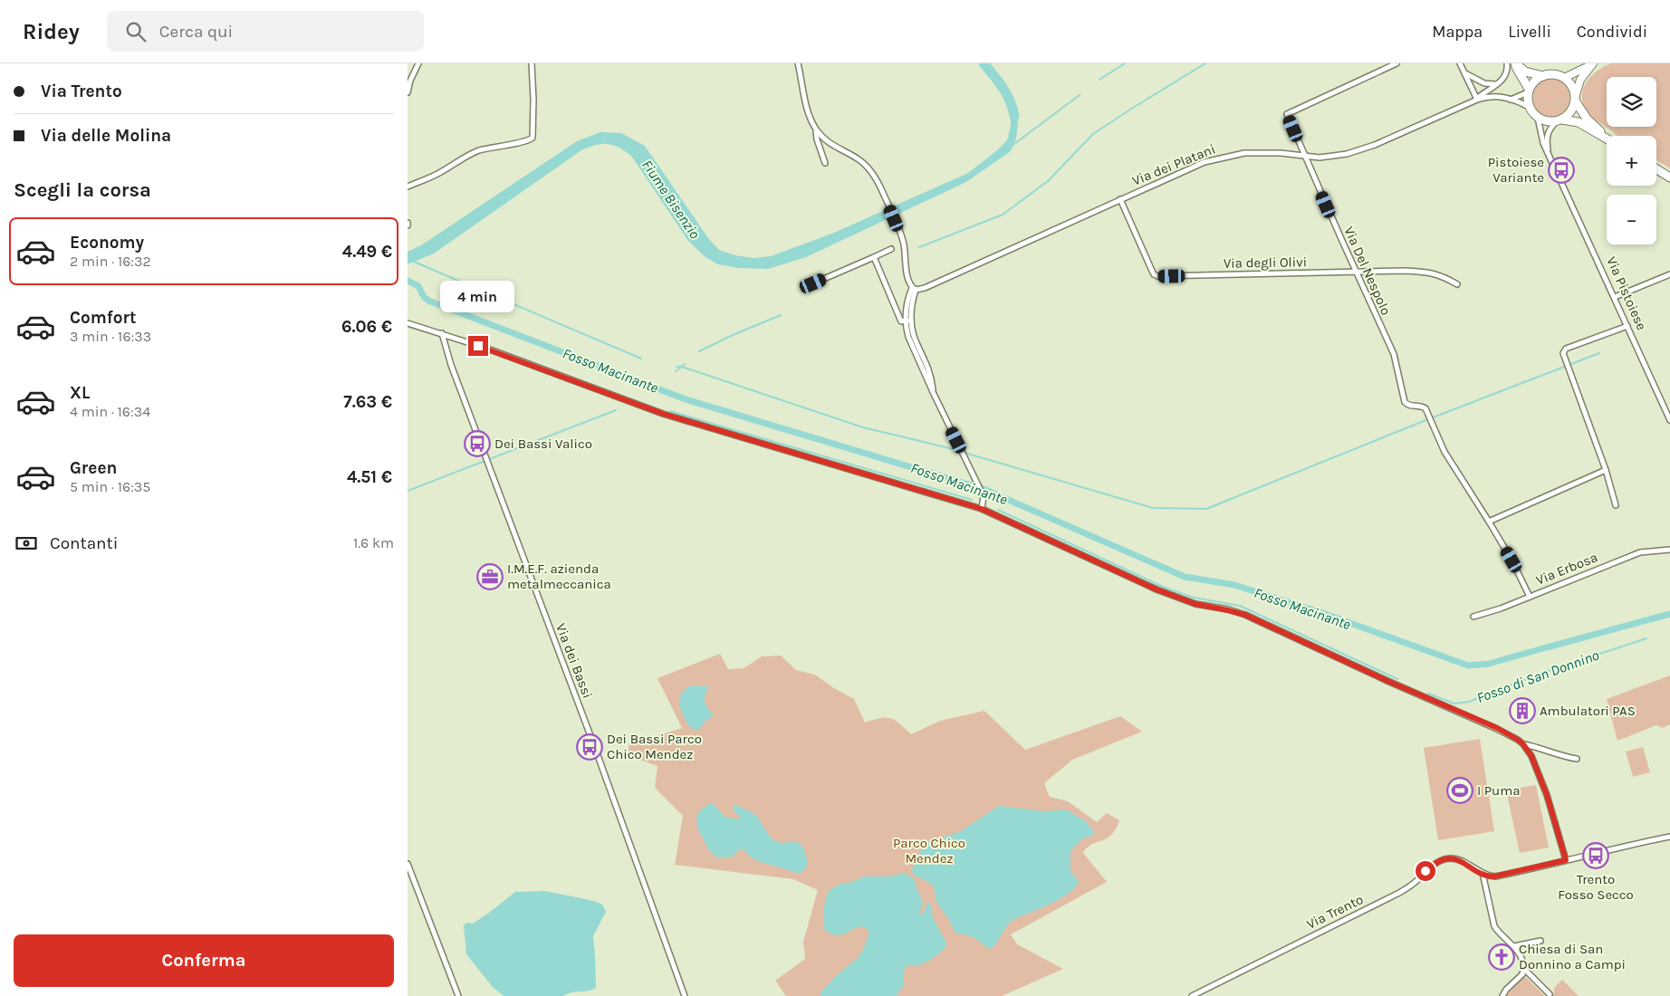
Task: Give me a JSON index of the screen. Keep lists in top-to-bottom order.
{
  "streets": {
    "main road": ["Via Pistoiese"],
    "street": [
      "Via dei Platani",
      "Via degli Olivi",
      "Via Del Nespolo",
      "Via Erbosa",
      "Via dei Bassi",
      "Via Trento"
    ]
  },
  "crossings": [
    ["Via dei Platani", "Via degli Olivi"],
    ["Via dei Platani", "Via Del Nespolo"],
    ["Via dei Platani", "Via Pistoiese"],
    ["Via degli Olivi", "Via Del Nespolo"]
  ],
  "water": ["Fiume Bisenzio", "Fosso Macinante", "Fosso di San Donnino"],
  "parks": ["Parco Chico Mendez"],
  "places": {
    "bus stop": [
      "Pistoiese Variante",
      "Dei Bassi Valico",
      "Dei Bassi Parco Chico Mendez",
      "Trento Fosso Secco"
    ],
    "office": ["I.M.E.F. azienda metalmeccanica"],
    "building": ["Ambulatori PAS"],
    "sports": ["I Puma"],
    "church": ["Chiesa di San Donnino a Campi"]
  },
  "page": {
    "header": "Ridey",
    "search": "Cerca qui",
    "nav": ["Mappa", "Livelli", "Condividi"],
    "banner": ["Via Trento", "Via delle Molina"],
    "map_buttons": ["+", "−"],
    "heading": "Scegli la corsa",
    "list": [
      {
        "name": "Economy",
        "note": "2 min · 16:32",
        "value": "4.49 €"
      },
      {
        "name": "Comfort",
        "note": "3 min · 16:33",
        "value": "6.06 €"
      },
      {
        "name": "XL",
        "note": "4 min · 16:34",
        "value": "7.63 €"
      },
      {
        "name": "Green",
        "note": "5 min · 16:35",
        "value": "4.51 €"
      }
    ],
    "bubble": "4 min",
    "pay": ["Contanti", "1.6 km"],
    "buttons": "Conferma"
  }
}
